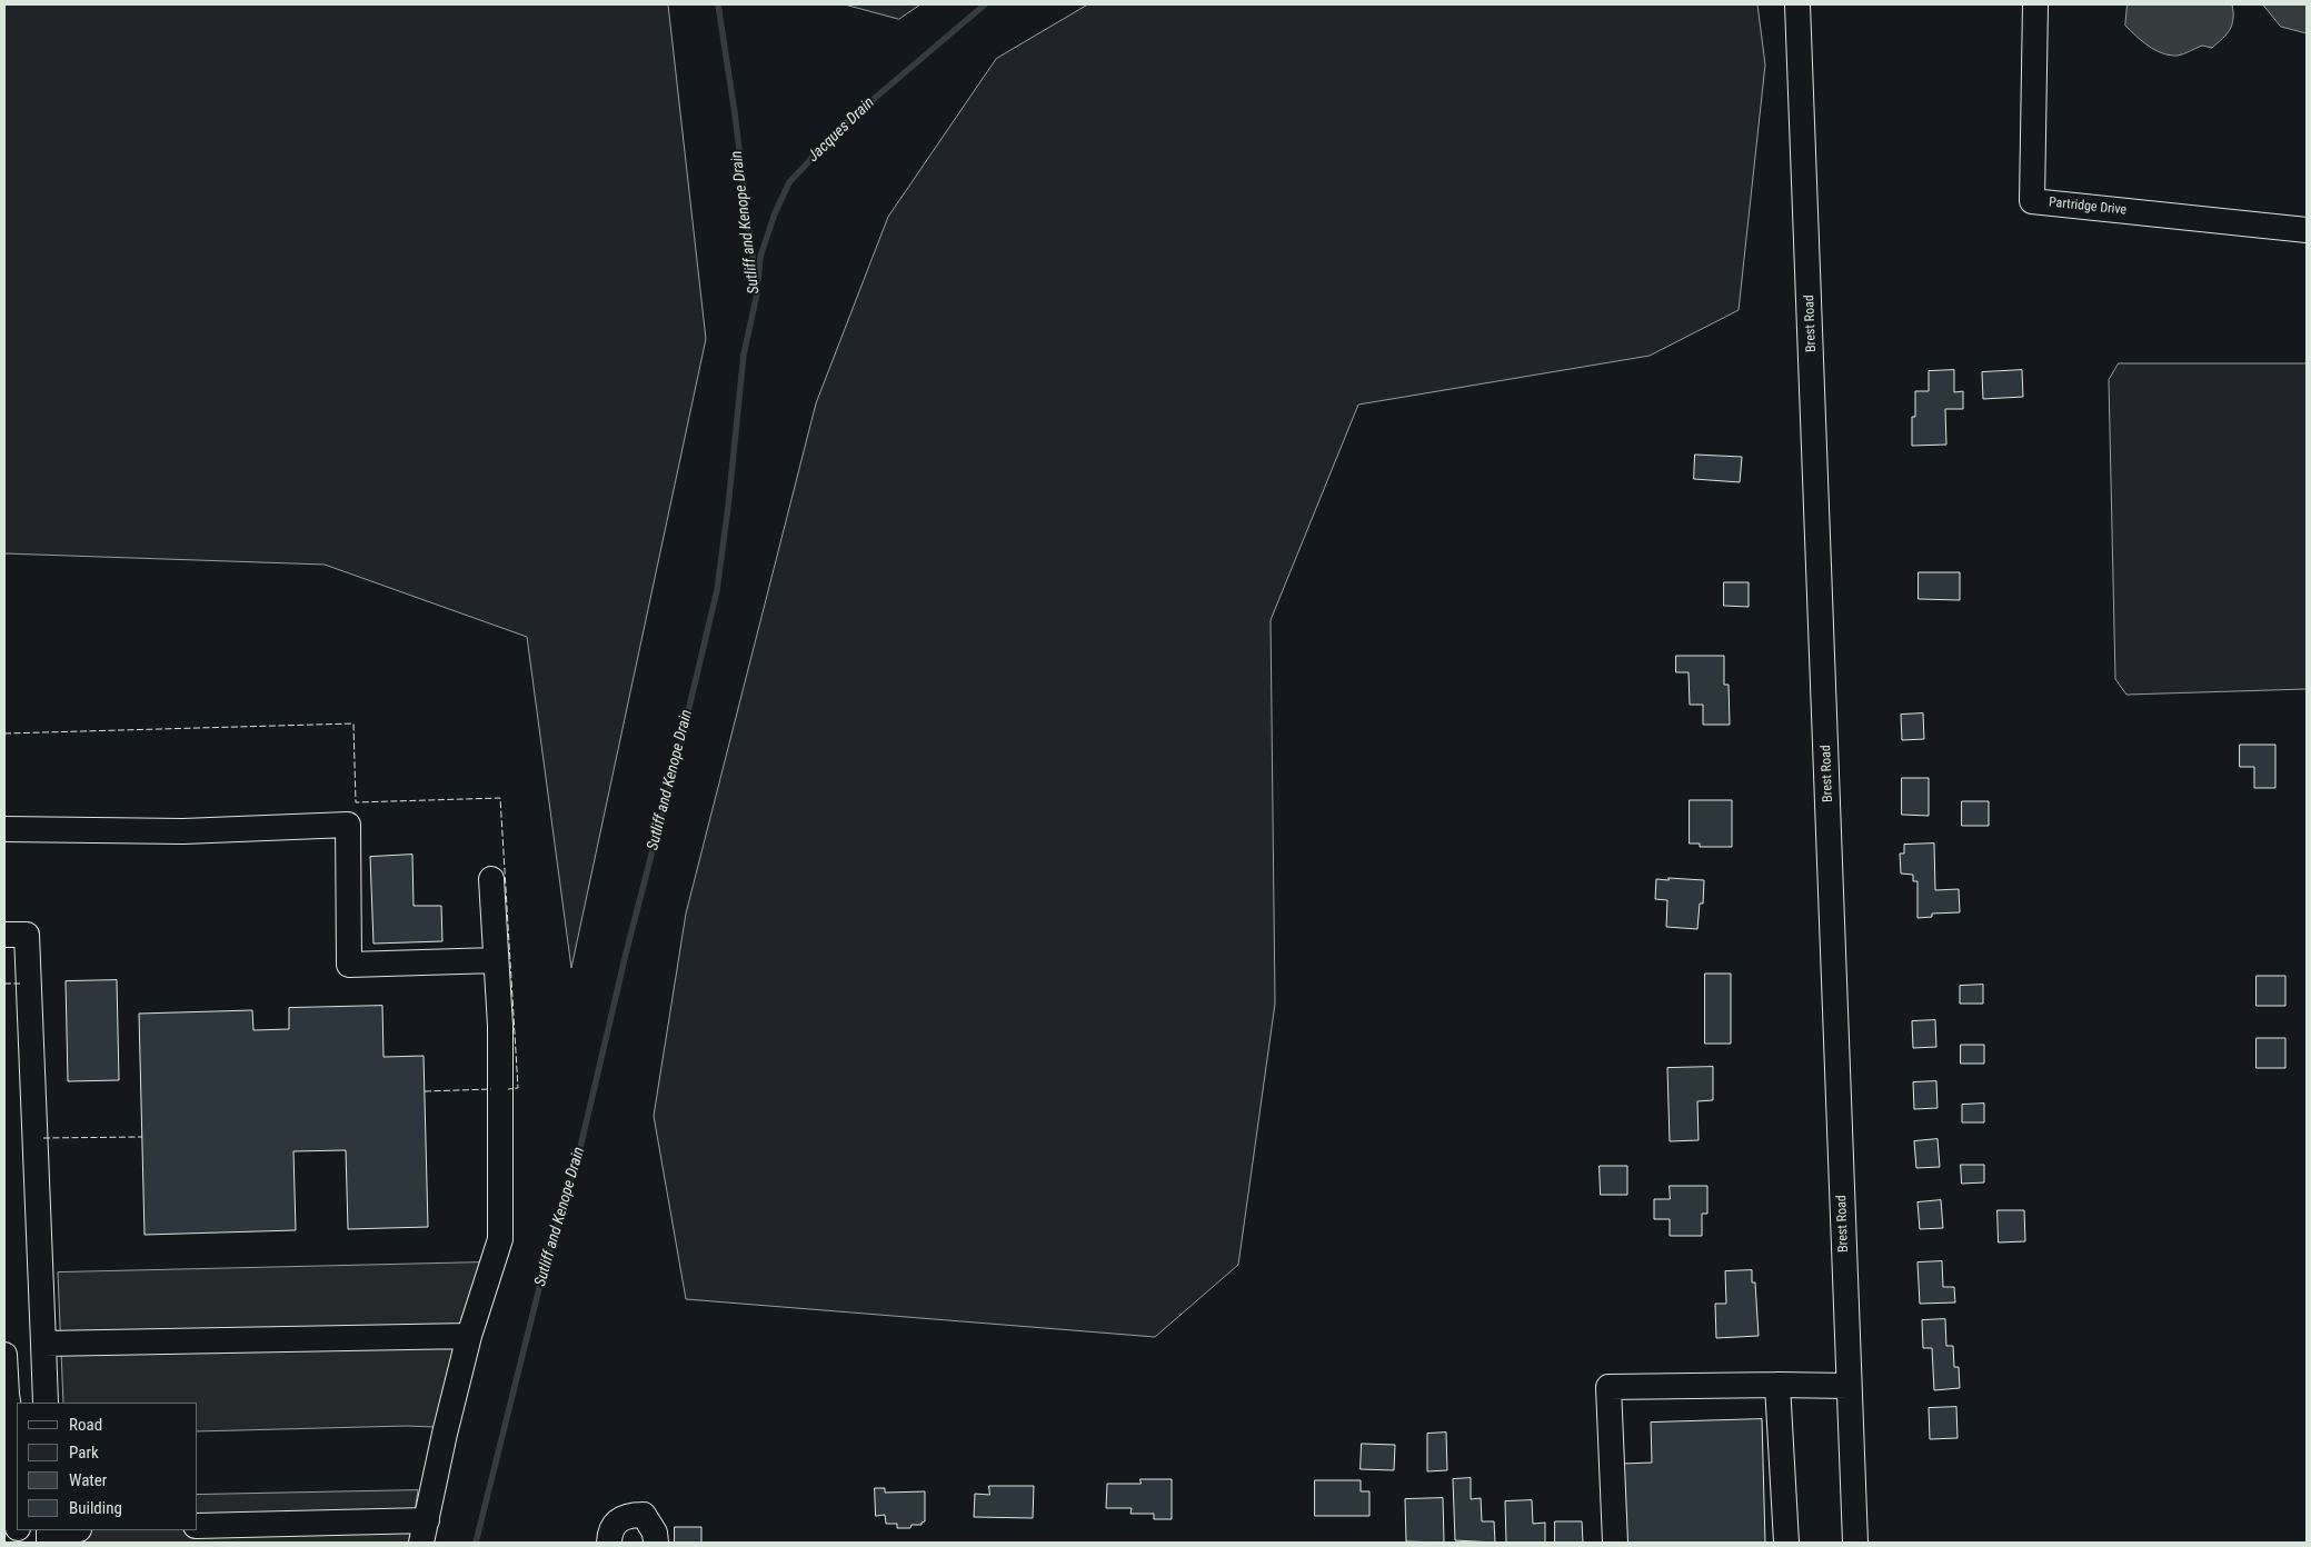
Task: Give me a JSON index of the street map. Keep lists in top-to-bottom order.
{
  "streets": {
    "street": ["Partridge Drive", "Brest Road"]
  },
  "water": ["Jacques Drain", "Sutliff and Kenope Drain"],
  "legend": [
    "Road",
    "Park",
    "Water",
    "Building"
  ]
}
